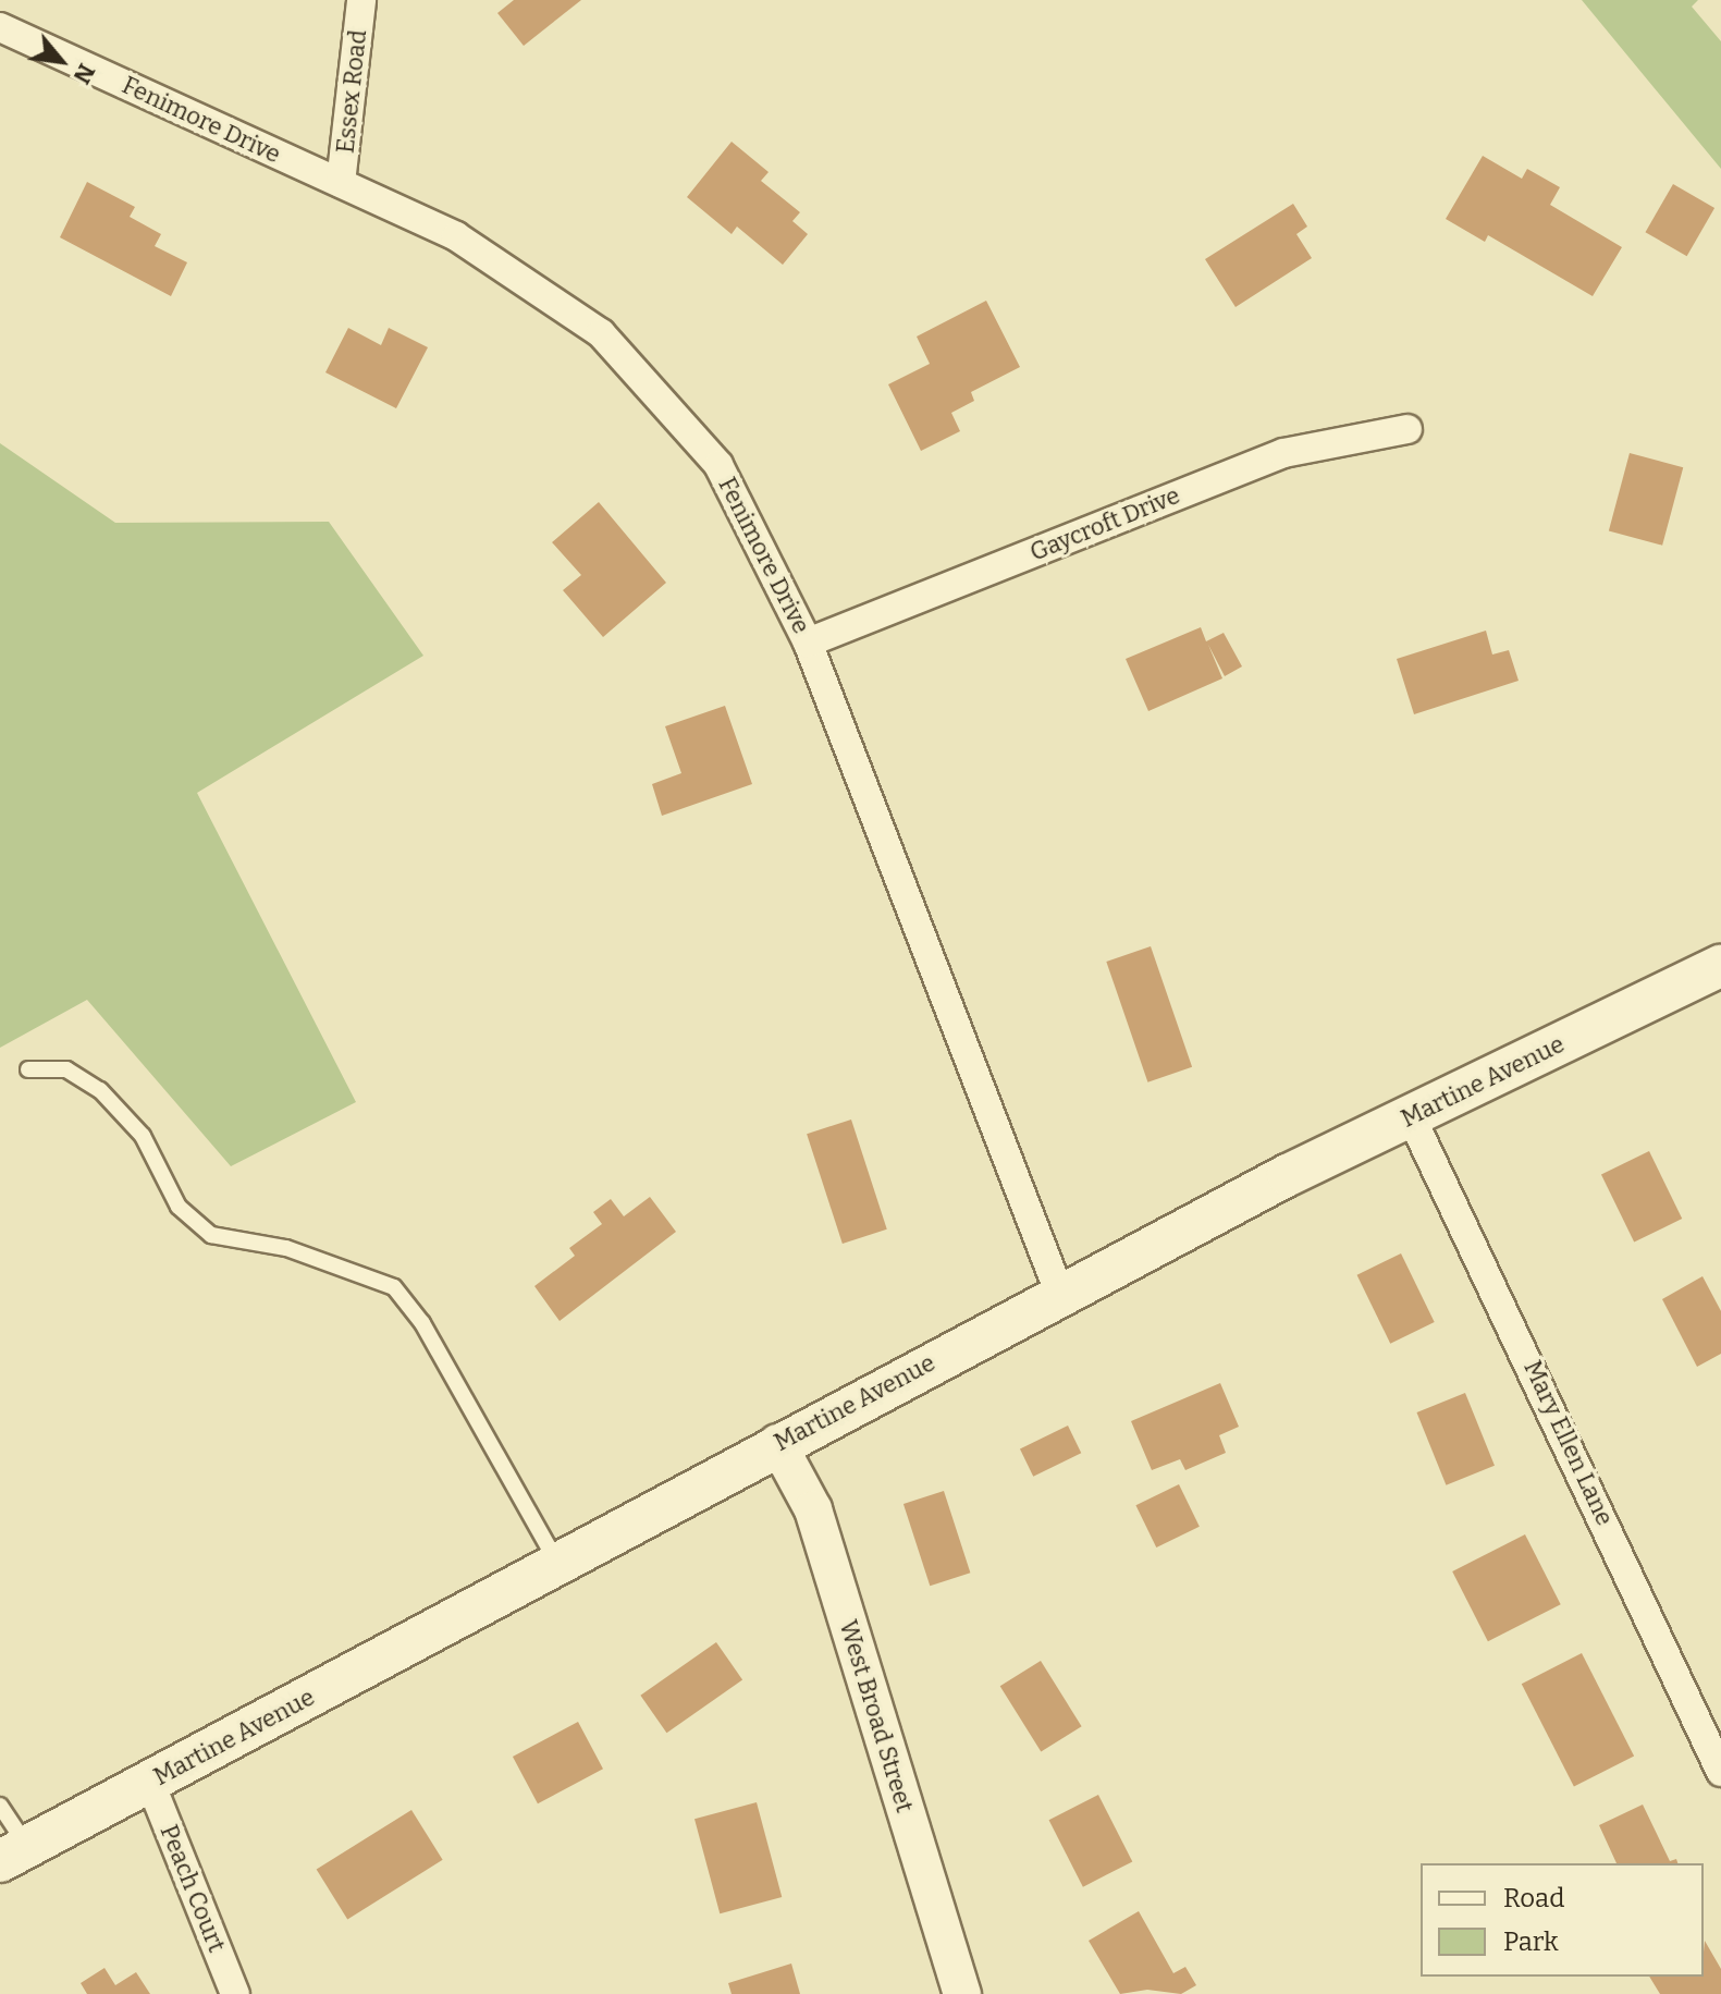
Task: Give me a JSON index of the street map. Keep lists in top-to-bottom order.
{
  "streets": {
    "main road": ["Martine Avenue"],
    "street": [
      "Essex Road",
      "Fenimore Drive",
      "Gaycroft Drive",
      "Mary Ellen Lane",
      "West Broad Street",
      "Peach Court"
    ]
  },
  "crossings": [
    ["Essex Road", "Fenimore Drive"],
    ["Fenimore Drive", "Gaycroft Drive"],
    ["Fenimore Drive", "Martine Avenue"],
    ["Martine Avenue", "Mary Ellen Lane"],
    ["Martine Avenue", "West Broad Street"],
    ["Martine Avenue", "Peach Court"]
  ],
  "legend": ["Road", "Park"],
  "north": "bottom right"
}
